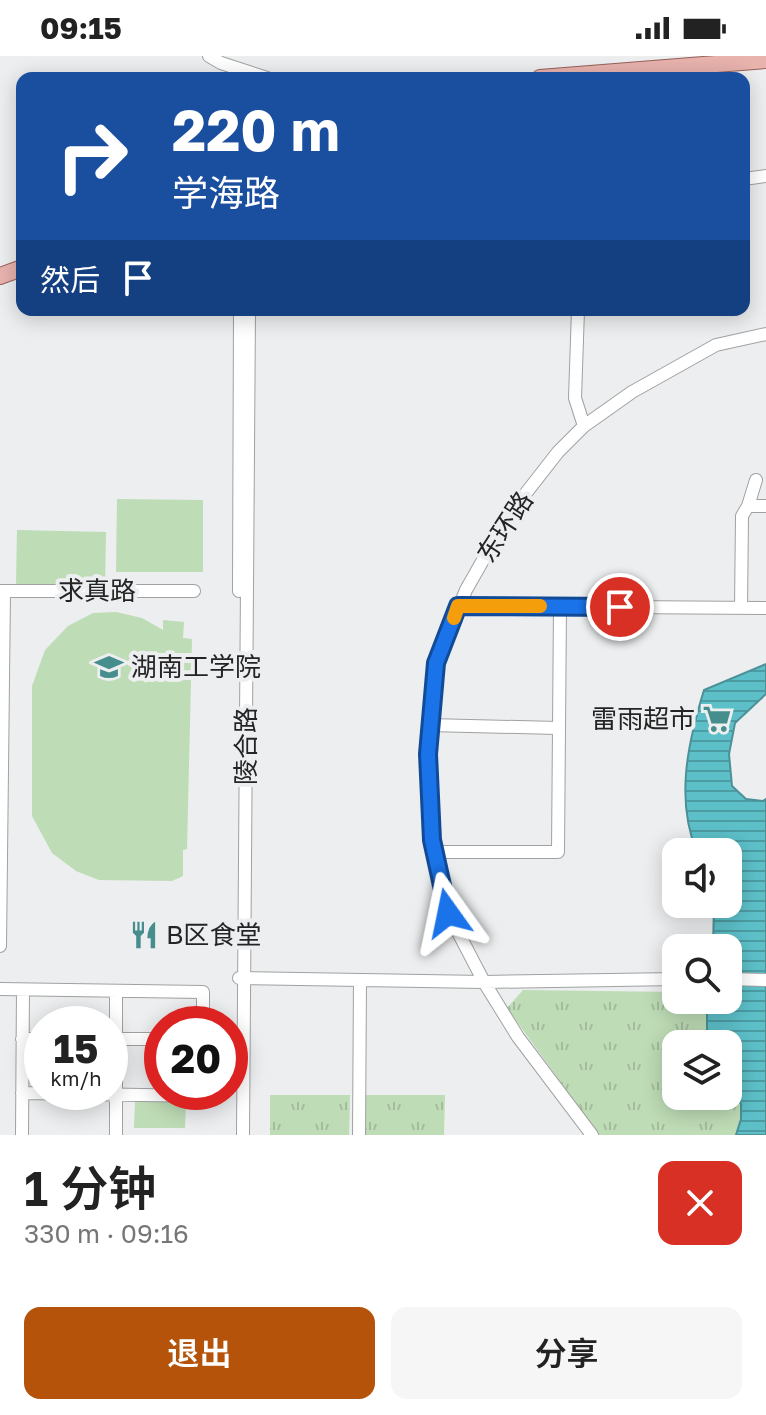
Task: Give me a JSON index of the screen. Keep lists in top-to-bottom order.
{
  "streets": {
    "street": ["东环路", "求真路", "陵合路"]
  },
  "places": {
    "school or university": ["湖南工学院"],
    "supermarket": ["雷雨超市"],
    "restaurant": ["B区食堂"]
  },
  "page": {
    "status": "09:15",
    "turn": ["220 m", "学海路"],
    "then": "然后",
    "speed": "15 km/h",
    "limit": "20",
    "heading": ["1 分钟", "330 m · 09:16"],
    "buttons": ["退出", "分享"]
  }
}
